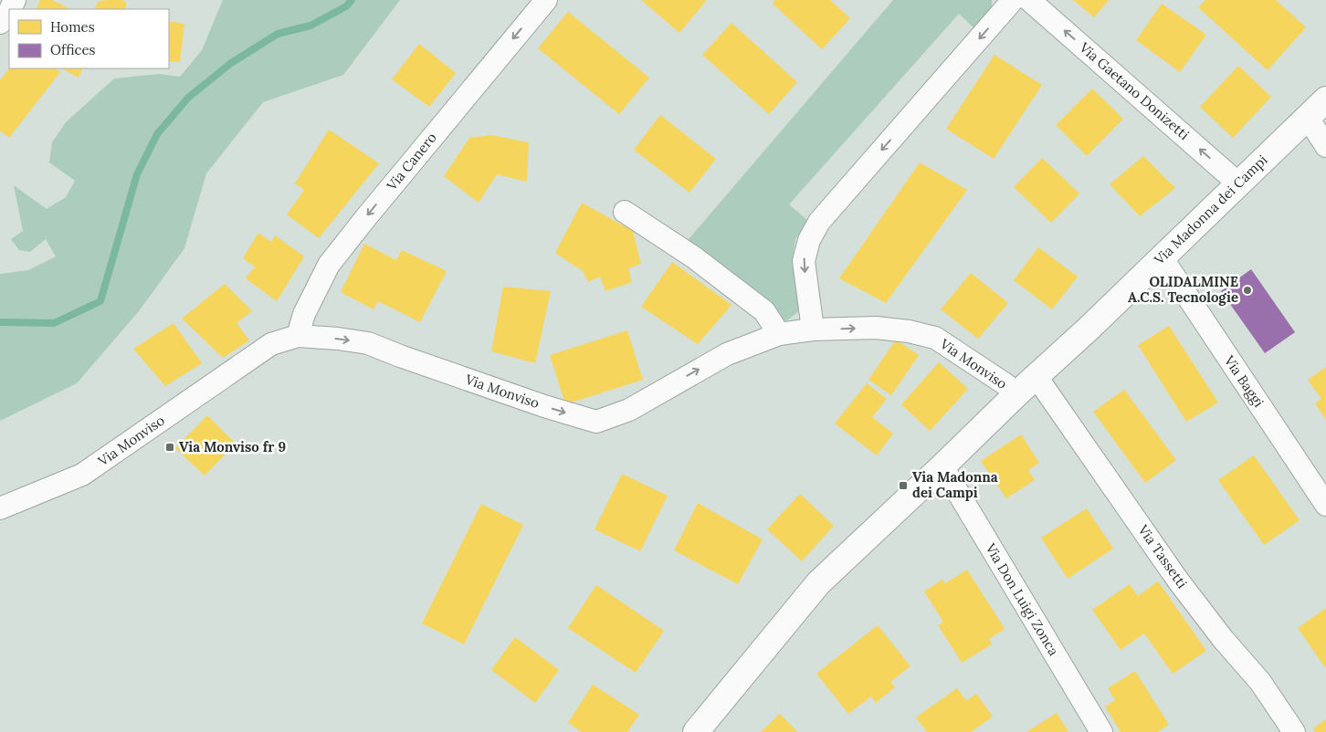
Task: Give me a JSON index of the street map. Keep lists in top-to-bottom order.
{
  "streets": {
    "street": [
      "Via Gaetano Donizetti",
      "Via Canero",
      "Via Madonna dei Campi",
      "Via Monviso",
      "Via Baggi",
      "Via Tassetti",
      "Via Don Luigi Zonca"
    ]
  },
  "crossings": [
    ["Via Gaetano Donizetti", "Via Madonna dei Campi"],
    ["Via Canero", "Via Monviso"],
    ["Via Madonna dei Campi", "Via Monviso"],
    ["Via Madonna dei Campi", "Via Baggi"],
    ["Via Madonna dei Campi", "Via Tassetti"],
    ["Via Madonna dei Campi", "Via Don Luigi Zonca"]
  ],
  "one_way": ["Via Gaetano Donizetti", "Via Canero", "Via Monviso"],
  "places": {
    "other": ["OLIDALMINE A.C.S. Tecnologie"],
    "transit": ["Via Monviso fr 9", "Via Madonna dei Campi"]
  },
  "legend": ["Homes", "Offices"]
}
